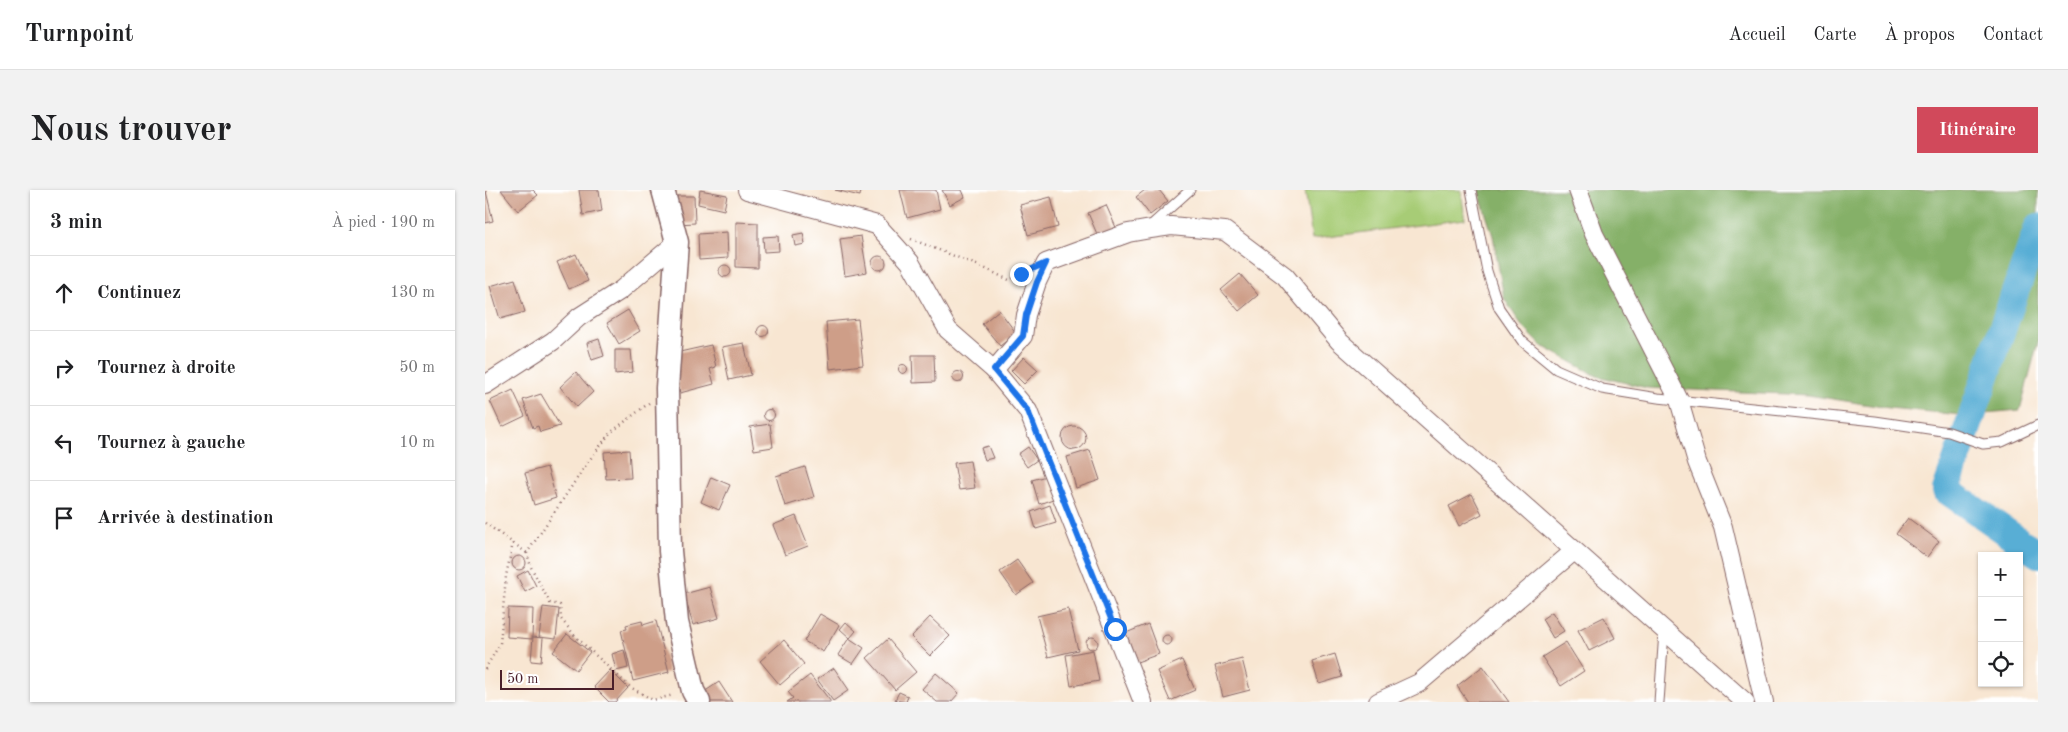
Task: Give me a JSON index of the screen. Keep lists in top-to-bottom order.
{
  "scale_bar": "50 m",
  "page": {
    "header": "Turnpoint",
    "nav": [
      "Accueil",
      "Carte",
      "À propos",
      "Contact"
    ],
    "buttons": "Itinéraire",
    "title": "Nous trouver",
    "heading": ["3 min", "À pied · 190 m"],
    "list": [
      ["Continuez", "130 m"],
      ["Tournez à droite", "50 m"],
      ["Tournez à gauche", "10 m"],
      "Arrivée à destination"
    ],
    "map_buttons": ["+", "−"],
    "scale": "50 m"
  }
}
